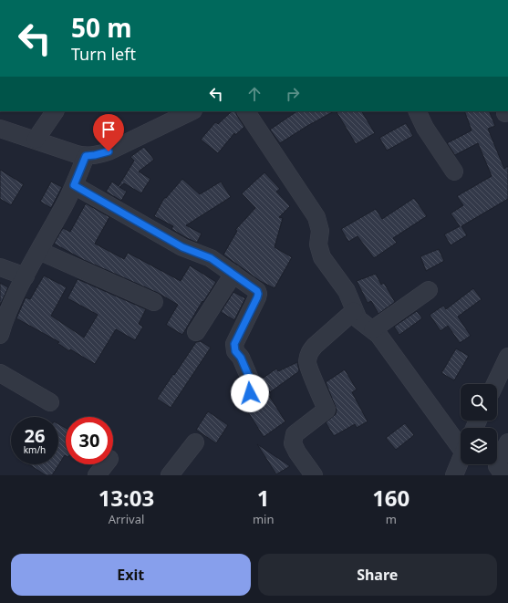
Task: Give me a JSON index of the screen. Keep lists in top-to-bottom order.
{
  "page": {
    "turn": ["50 m", "Turn left"],
    "speed": "26 km/h",
    "limit": "30",
    "eta": [
      "13:03",
      "Arrival",
      "1",
      "min",
      "160",
      "m"
    ],
    "buttons": ["Exit", "Share"]
  }
}
